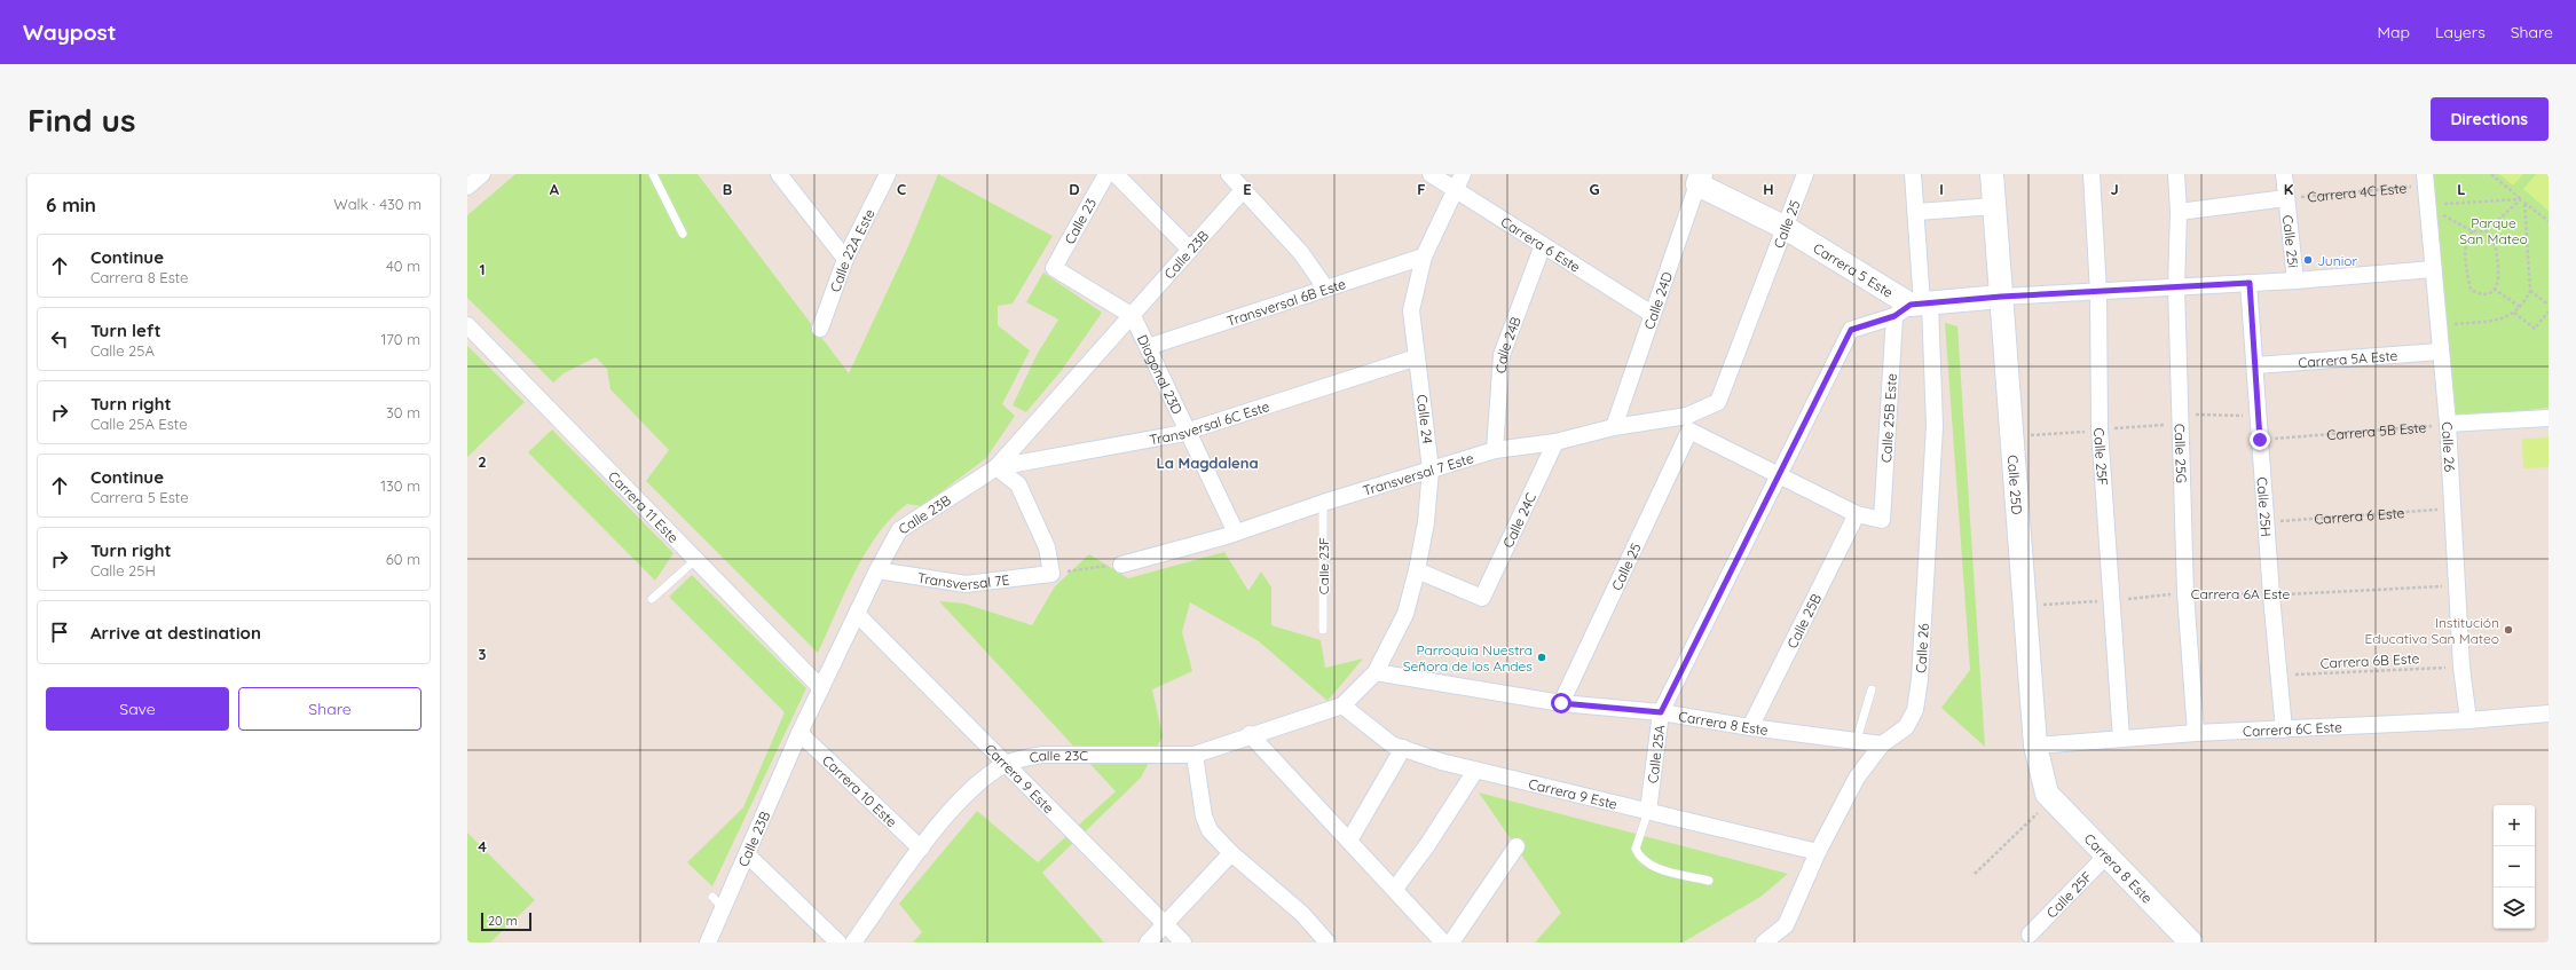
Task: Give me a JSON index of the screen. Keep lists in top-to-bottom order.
{
  "streets": {
    "main road": ["Carrera 5 Este", "Calle 25D", "Carrera 8 Este"],
    "street": [
      "Carrera 4C Este",
      "Calle 23",
      "Calle 25",
      "Calle 25i",
      "Carrera 6 Este",
      "Calle 22A Este",
      "Calle 23B",
      "Calle 24D",
      "Transversal 6B Este",
      "Calle 24B",
      "Carrera 5A Este",
      "Diagonal 23D",
      "Calle 25B Este",
      "Calle 24",
      "Transversal 6C Este",
      "Calle 26",
      "Calle 25G",
      "Calle 25F",
      "Transversal 7 Este",
      "Calle 25H",
      "Carrera 11 Este",
      "Calle 24C",
      "Transversal 7E",
      "Calle 25B",
      "Carrera 6C Este",
      "Calle 25A",
      "Calle 23C",
      "Carrera 9 Este",
      "Carrera 10 Este"
    ],
    "lane": ["Calle 23F"],
    "path": ["Carrera 5B Este", "Carrera 6A Este", "Carrera 6B Este"]
  },
  "crossings": [
    ["Carrera 4C Este", "Calle 25i"],
    ["Carrera 4C Este", "Calle 26"],
    ["Carrera 4C Este", "Calle 25G"],
    ["Calle 23", "Calle 23B"],
    ["Calle 23", "Diagonal 23D"],
    ["Calle 25", "Carrera 5 Este"],
    ["Calle 25", "Transversal 7 Este"],
    ["Calle 25", "Carrera 8 Este"],
    ["Carrera 6 Este", "Calle 24D"],
    ["Carrera 6 Este", "Calle 24B"],
    ["Carrera 6 Este", "Calle 24"],
    ["Carrera 6 Este", "Calle 26"],
    ["Carrera 6 Este", "Calle 25H"],
    ["Calle 23B", "Diagonal 23D"],
    ["Calle 23B", "Transversal 6C Este"],
    ["Calle 23B", "Carrera 11 Este"],
    ["Calle 23B", "Transversal 7E"],
    ["Calle 23B", "Carrera 9 Este"],
    ["Calle 23B", "Carrera 10 Este"],
    ["Carrera 5 Este", "Calle 24D"],
    ["Carrera 5 Este", "Calle 25B Este"],
    ["Carrera 5 Este", "Calle 26"],
    ["Carrera 5 Este", "Calle 25A"],
    ["Calle 24D", "Transversal 7 Este"],
    ["Transversal 6B Este", "Diagonal 23D"],
    ["Transversal 6B Este", "Calle 24"],
    ["Calle 24B", "Transversal 7 Este"],
    ["Carrera 5A Este", "Calle 26"],
    ["Carrera 5A Este", "Calle 25H"],
    ["Diagonal 23D", "Transversal 6C Este"],
    ["Diagonal 23D", "Transversal 7 Este"],
    ["Calle 25B Este", "Calle 26"],
    ["Calle 25B Este", "Calle 25B"],
    ["Calle 25B Este", "Calle 25A"],
    ["Calle 24", "Transversal 6C Este"],
    ["Calle 24", "Transversal 7 Este"],
    ["Calle 24", "Calle 24C"],
    ["Calle 24", "Carrera 8 Este"],
    ["Calle 24", "Calle 23C"],
    ["Calle 24", "Carrera 9 Este"],
    ["Carrera 5B Este", "Calle 26"],
    ["Carrera 5B Este", "Calle 25H"],
    ["Calle 26", "Carrera 6A Este"],
    ["Calle 26", "Carrera 6B Este"],
    ["Calle 26", "Carrera 8 Este"],
    ["Calle 26", "Carrera 6C Este"],
    ["Calle 26", "Calle 25A"],
    ["Calle 26", "Carrera 9 Este"],
    ["Calle 25G", "Carrera 6A Este"],
    ["Calle 25G", "Carrera 6C Este"],
    ["Calle 25F", "Carrera 6A Este"],
    ["Calle 25F", "Carrera 8 Este"],
    ["Calle 25F", "Carrera 6C Este"],
    ["Transversal 7 Este", "Calle 24C"],
    ["Transversal 7 Este", "Calle 23F"],
    ["Calle 25D", "Carrera 6A Este"],
    ["Calle 25D", "Carrera 8 Este"],
    ["Calle 25D", "Carrera 6C Este"],
    ["Calle 25H", "Carrera 6A Este"],
    ["Calle 25H", "Carrera 6B Este"],
    ["Calle 25H", "Carrera 6C Este"],
    ["Calle 25B", "Carrera 8 Este"],
    ["Carrera 8 Este", "Calle 25A"],
    ["Calle 25A", "Carrera 9 Este"],
    ["Calle 23C", "Carrera 9 Este"],
    ["Calle 23C", "Carrera 10 Este"]
  ],
  "districts": ["La Magdalena"],
  "parks": ["Parque San Mateo"],
  "places": ["Junior", "Institución Educativa San Mateo", "Parroquia Nuestra Señora de los Andes"],
  "scale_bar": "20 m",
  "page": {
    "header": "Waypost",
    "nav": ["Map", "Layers", "Share"],
    "buttons": [
      "Directions",
      ["Save", "Share"]
    ],
    "title": "Find us",
    "heading": ["6 min", "Walk · 430 m"],
    "list": [
      ["Continue", "Carrera 8 Este", "40 m"],
      ["Turn left", "Calle 25A", "170 m"],
      ["Turn right", "Calle 25A Este", "30 m"],
      ["Continue", "Carrera 5 Este", "130 m"],
      ["Turn right", "Calle 25H", "60 m"],
      "Arrive at destination"
    ],
    "map_buttons": ["+", "−"],
    "scale": "20 m"
  },
  "grid": {
    "columns": [
      "A",
      "B",
      "C",
      "D",
      "E",
      "F",
      "G",
      "H",
      "I",
      "J",
      "K",
      "L"
    ],
    "rows": [
      "1",
      "2",
      "3",
      "4"
    ]
  }
}
